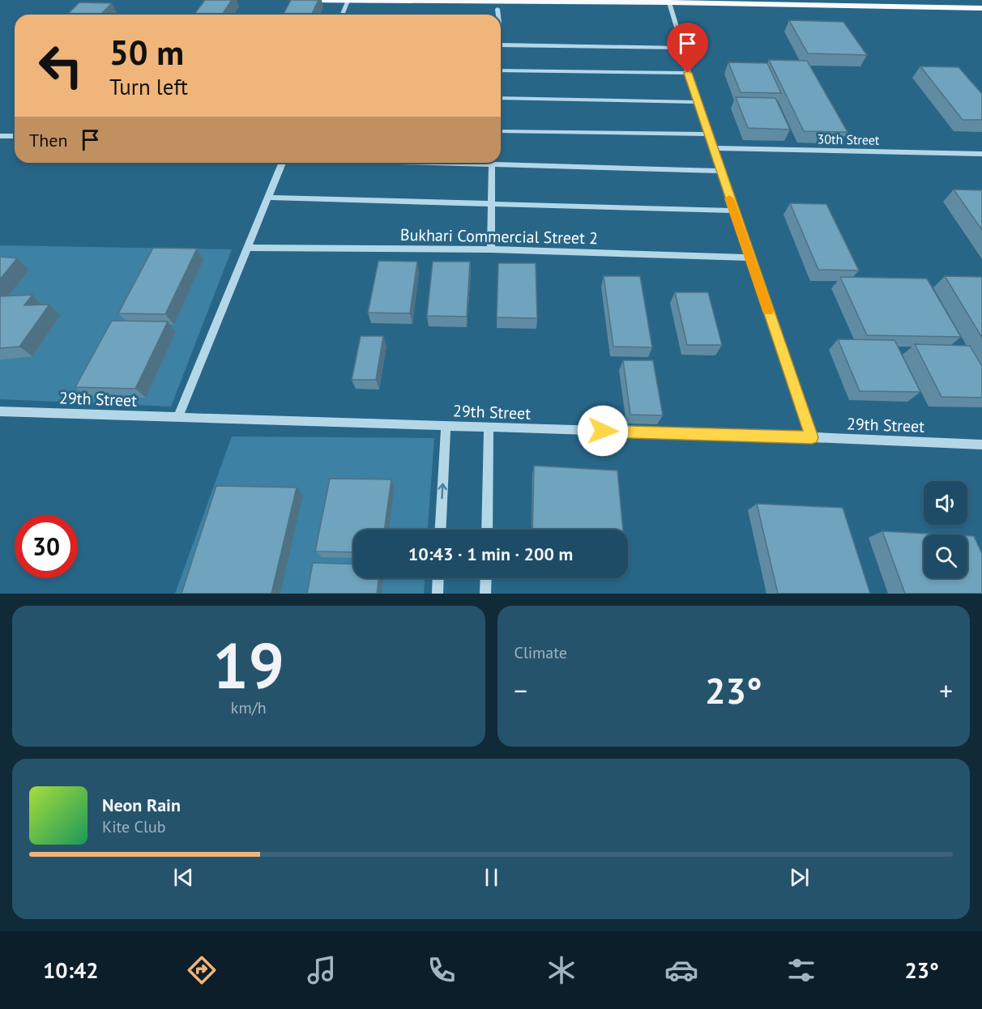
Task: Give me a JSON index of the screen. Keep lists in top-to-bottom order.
{
  "streets": {
    "street": ["30th Street", "Bukhari Commercial Street 2", "29th Street"]
  },
  "page": {
    "turn": ["50 m", "Turn left"],
    "then": "Then",
    "limit": "30",
    "trip": "10:43 · 1 min · 200 m",
    "tile": [
      ["19", "km/h"],
      "Climate"
    ],
    "heat": ["−", "23°", "+"],
    "song": ["Neon Rain", "Kite Club"],
    "tabs": ["10:42", "23°"]
  }
}
